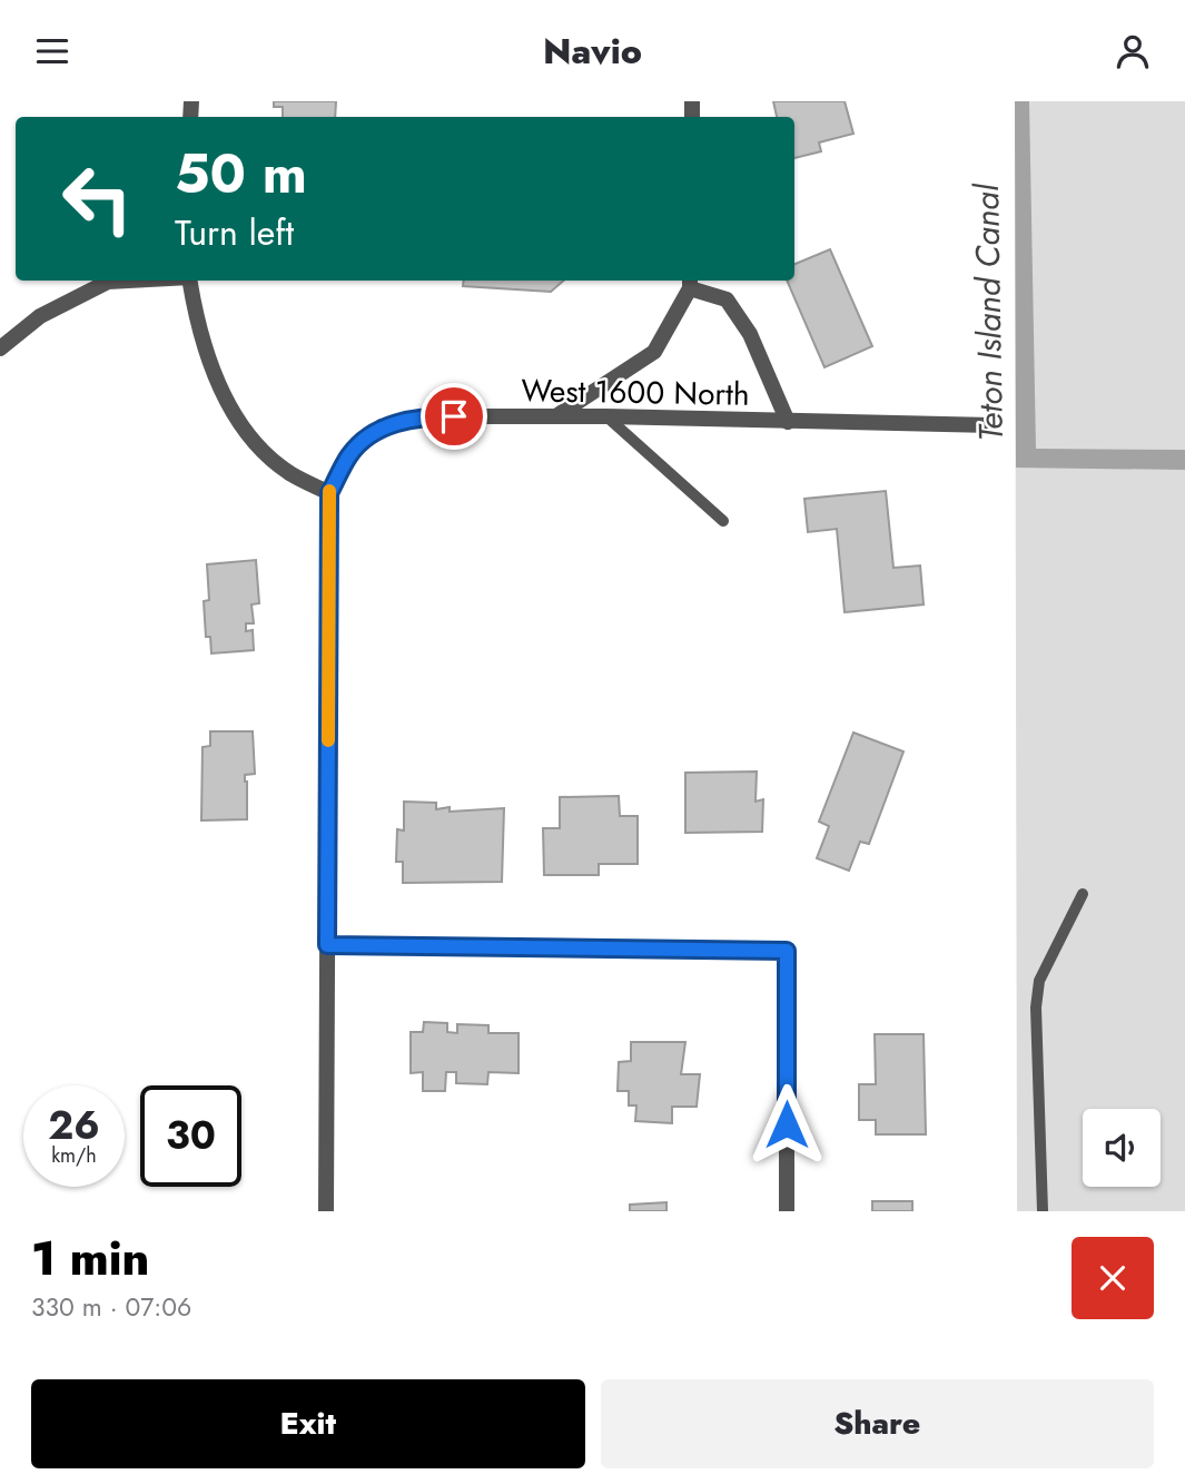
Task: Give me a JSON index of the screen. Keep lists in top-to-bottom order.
{
  "streets": {
    "street": ["West 1600 North"]
  },
  "water": ["Teton Island Canal"],
  "page": {
    "header": "Navio",
    "turn": ["50 m", "Turn left"],
    "speed": "26 km/h",
    "limit": "30",
    "heading": ["1 min", "330 m · 07:06"],
    "buttons": ["Exit", "Share"]
  }
}
